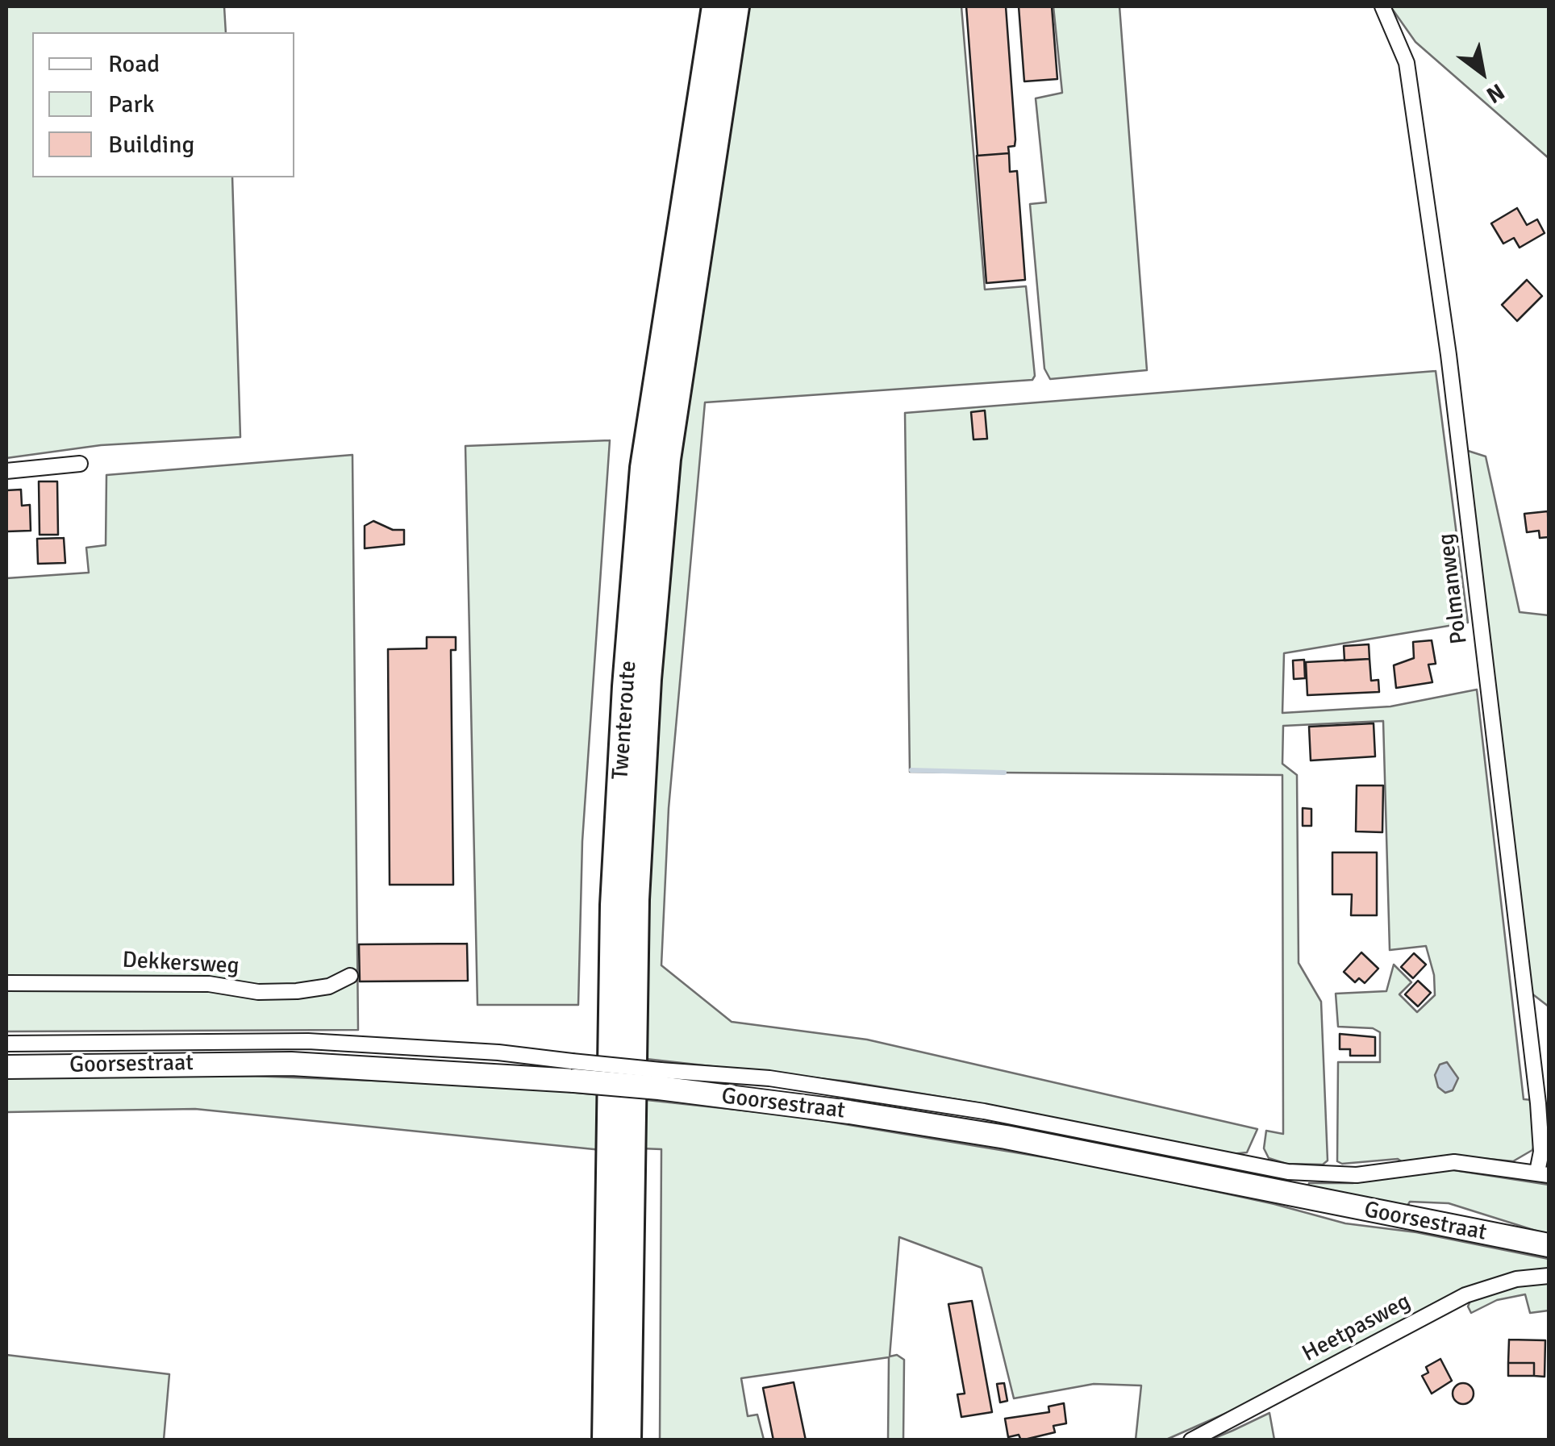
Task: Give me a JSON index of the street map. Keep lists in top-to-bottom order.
{
  "streets": {
    "highway": ["Twenteroute"],
    "main road": ["Goorsestraat"],
    "street": ["Polmanweg", "Dekkersweg", "Heetpasweg"]
  },
  "crossings": [
    ["Polmanweg", "Goorsestraat"]
  ],
  "legend": ["Road", "Park", "Building"],
  "north": "bottom right"
}
